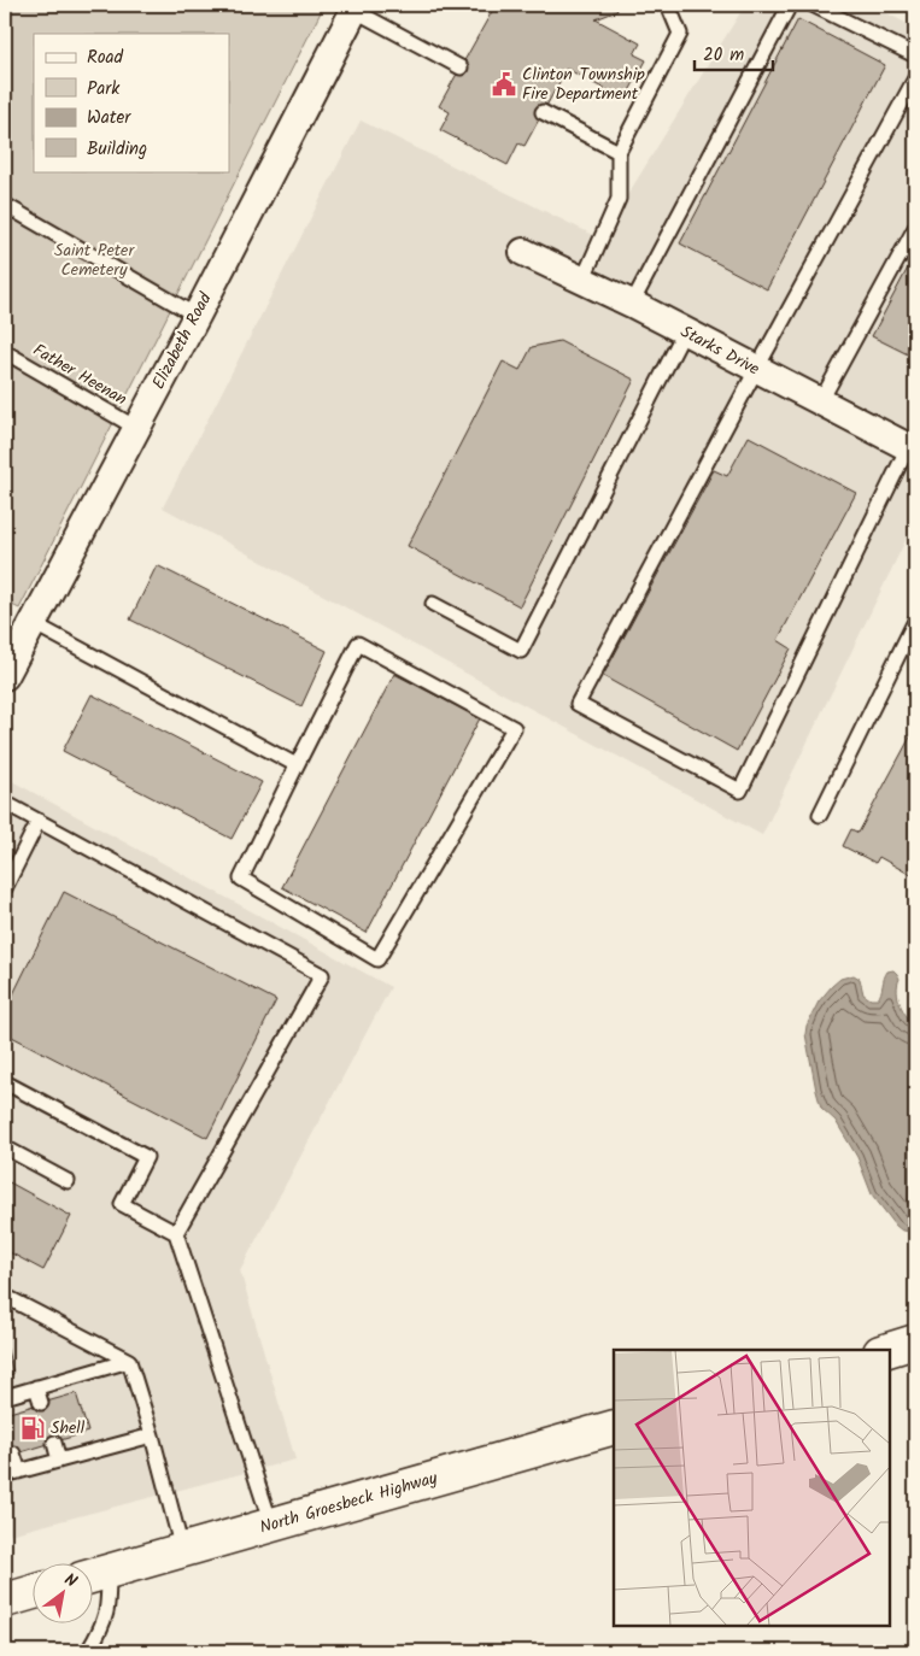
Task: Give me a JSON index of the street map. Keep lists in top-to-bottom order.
{
  "streets": {
    "main road": ["North Groesbeck Highway"],
    "street": ["Elizabeth Road", "Starks Drive"],
    "lane": ["Father Heenan"]
  },
  "crossings": [
    ["Elizabeth Road", "Father Heenan"]
  ],
  "parks": ["Saint Peter Cemetery"],
  "places": {
    "public building": ["Clinton Township Fire Department"],
    "fuel station": ["Shell"]
  },
  "legend": [
    "Road",
    "Park",
    "Water",
    "Building"
  ],
  "scale_bar": "20 m",
  "north": "top right"
}
